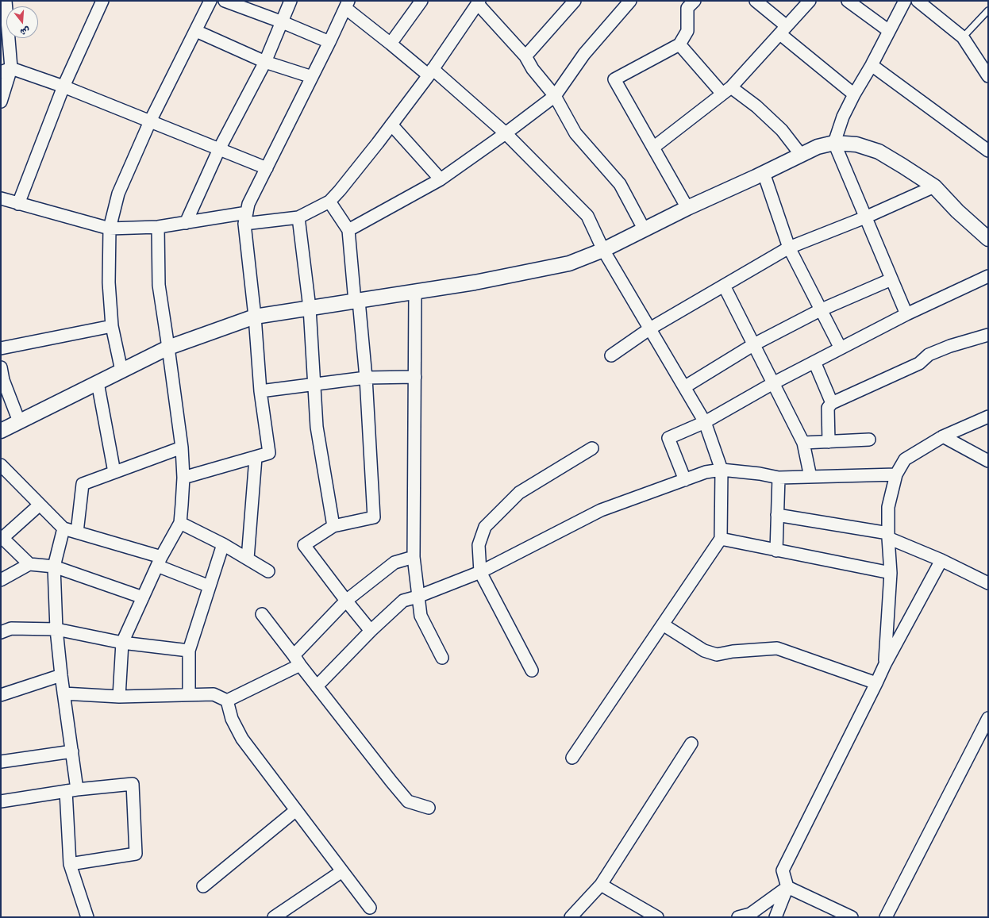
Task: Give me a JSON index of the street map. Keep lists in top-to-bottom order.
{
  "north": "bottom"
}
